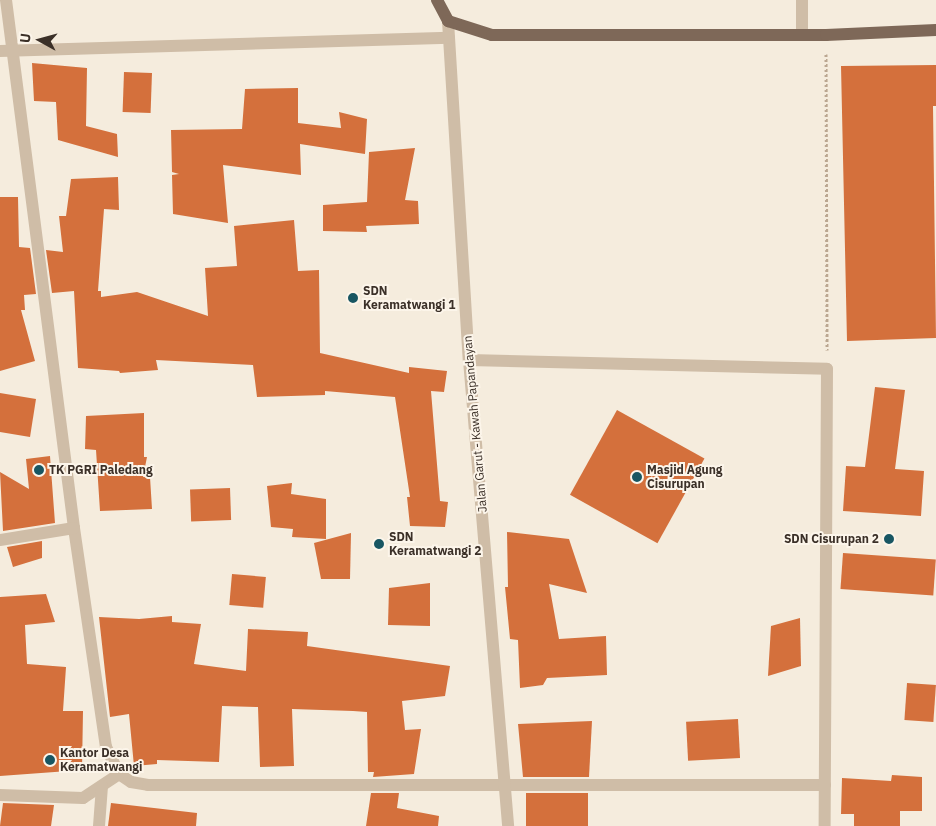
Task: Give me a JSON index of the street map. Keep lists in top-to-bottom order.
{
  "streets": {
    "street": ["Jalan Garut - Kawah Papandayan"]
  },
  "places": [
    "SDN Keramatwangi 1",
    "TK PGRI Paledang",
    "Masjid Agung Cisurupan",
    "SDN Cisurupan 2",
    "SDN Keramatwangi 2",
    "Kantor Desa Keramatwangi"
  ],
  "north": "left"
}
